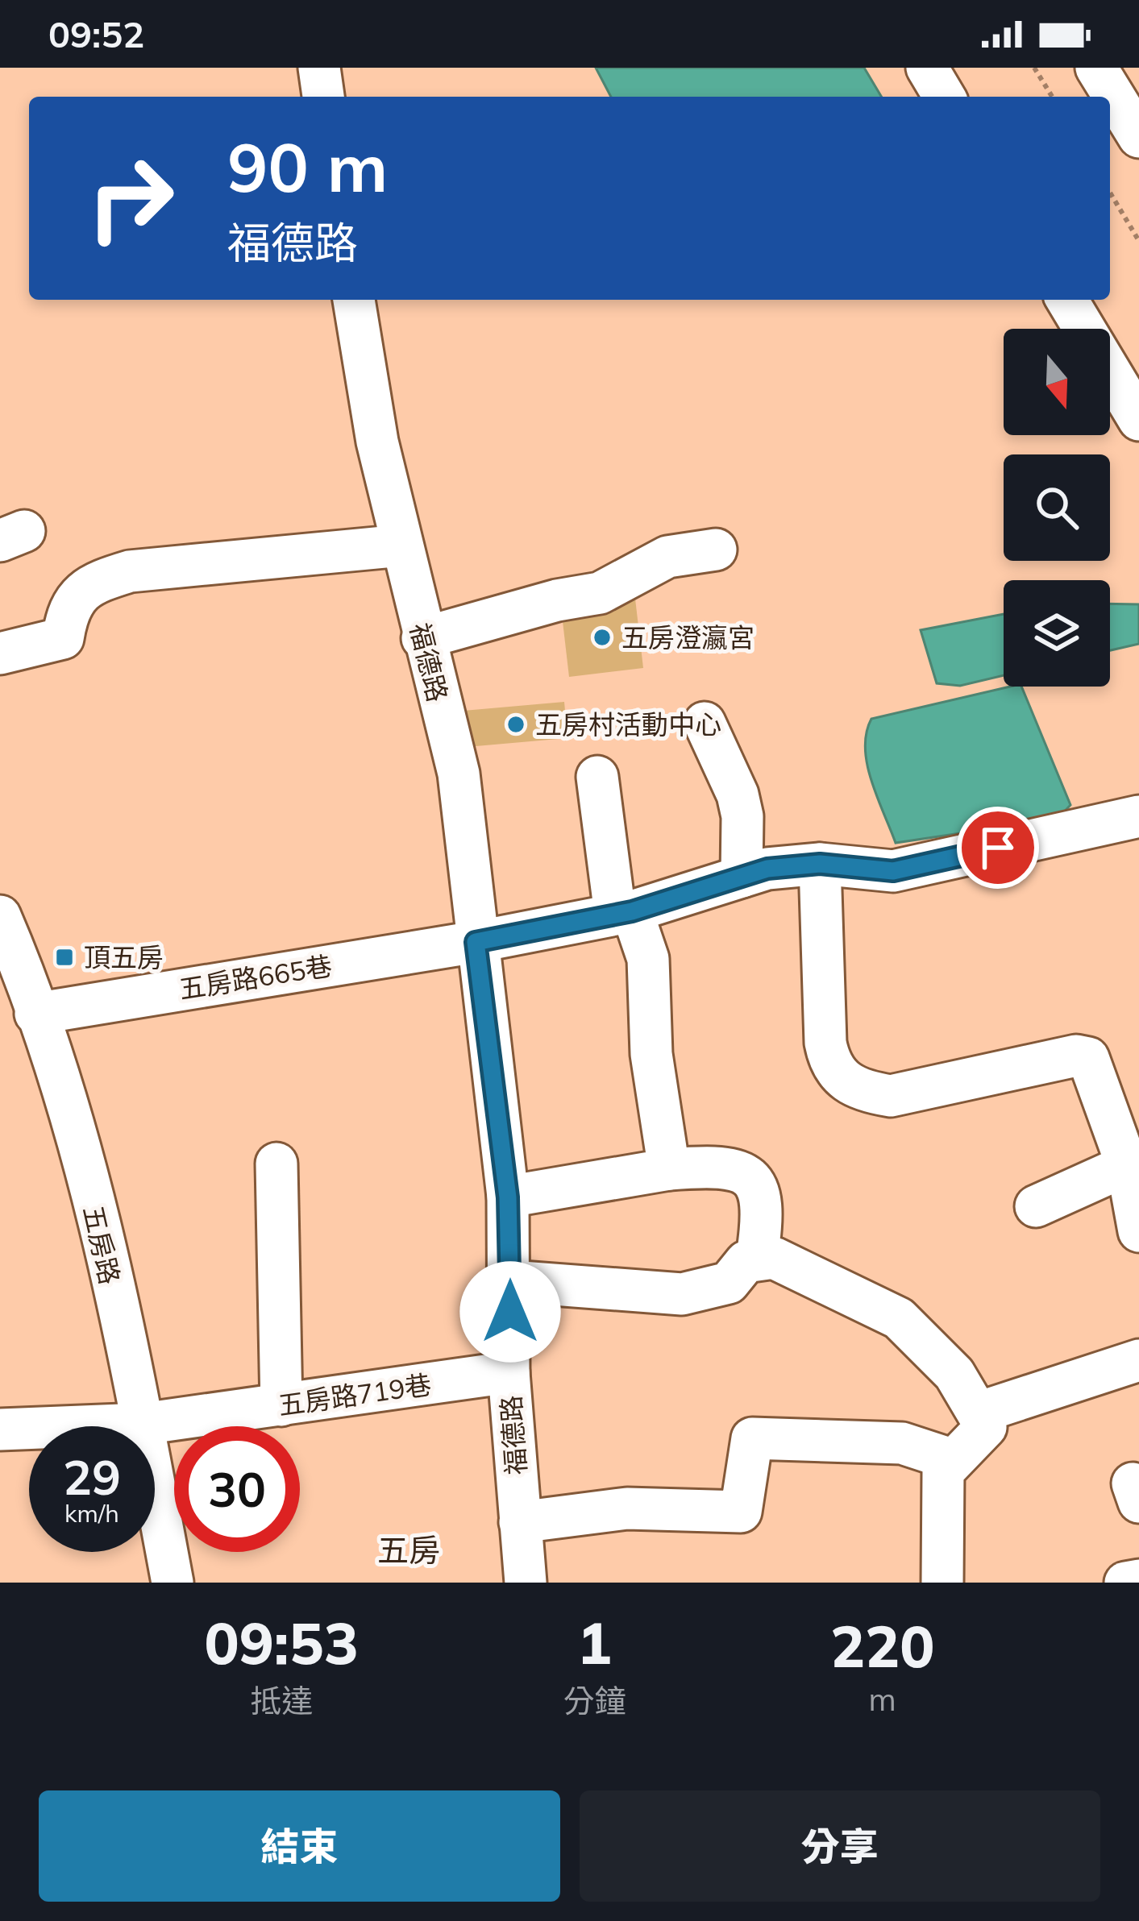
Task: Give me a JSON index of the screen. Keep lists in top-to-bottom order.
{
  "streets": {
    "street": [
      "福德路",
      "五房路665巷",
      "五房路",
      "五房路719巷"
    ]
  },
  "crossings": [
    ["福德路", "五房路665巷"],
    ["福德路", "五房路719巷"],
    ["五房路665巷", "五房路"],
    ["五房路", "五房路719巷"]
  ],
  "districts": ["五房"],
  "places": {
    "other": ["五房澄瀛宮", "五房村活動中心"],
    "transit": ["頂五房"]
  },
  "north": "bottom",
  "page": {
    "status": "09:52",
    "turn": ["90 m", "福德路"],
    "speed": "29 km/h",
    "limit": "30",
    "eta": [
      "09:53",
      "抵達",
      "1",
      "分鐘",
      "220",
      "m"
    ],
    "buttons": ["結束", "分享"]
  }
}
